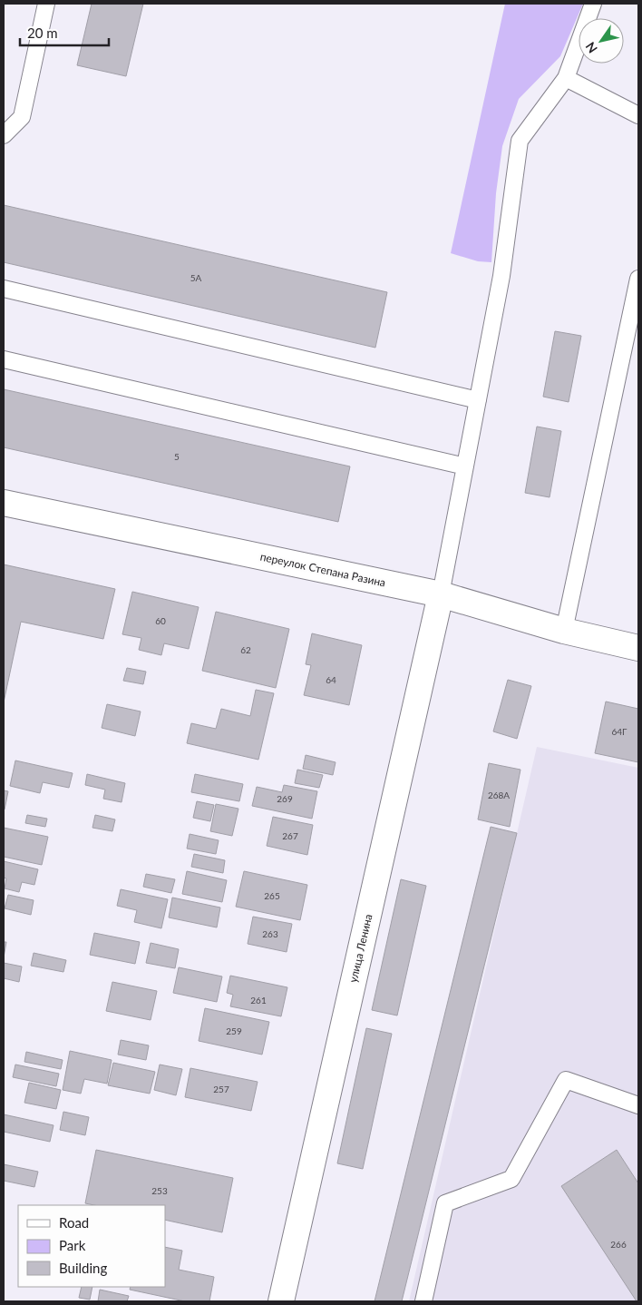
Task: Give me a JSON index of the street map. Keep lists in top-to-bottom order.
{
  "streets": {
    "street": ["переулок Степана Разина", "улица Ленина"]
  },
  "crossings": [
    ["переулок Степана Разина", "улица Ленина"]
  ],
  "house_numbers": [
    "5А",
    "5",
    "60",
    "62",
    "64",
    "64Г",
    "268А",
    "269",
    "267",
    "265",
    "263",
    "261",
    "259",
    "257",
    "253",
    "266"
  ],
  "legend": ["Road", "Park", "Building"],
  "scale_bar": "20 m",
  "north": "bottom left"
}
